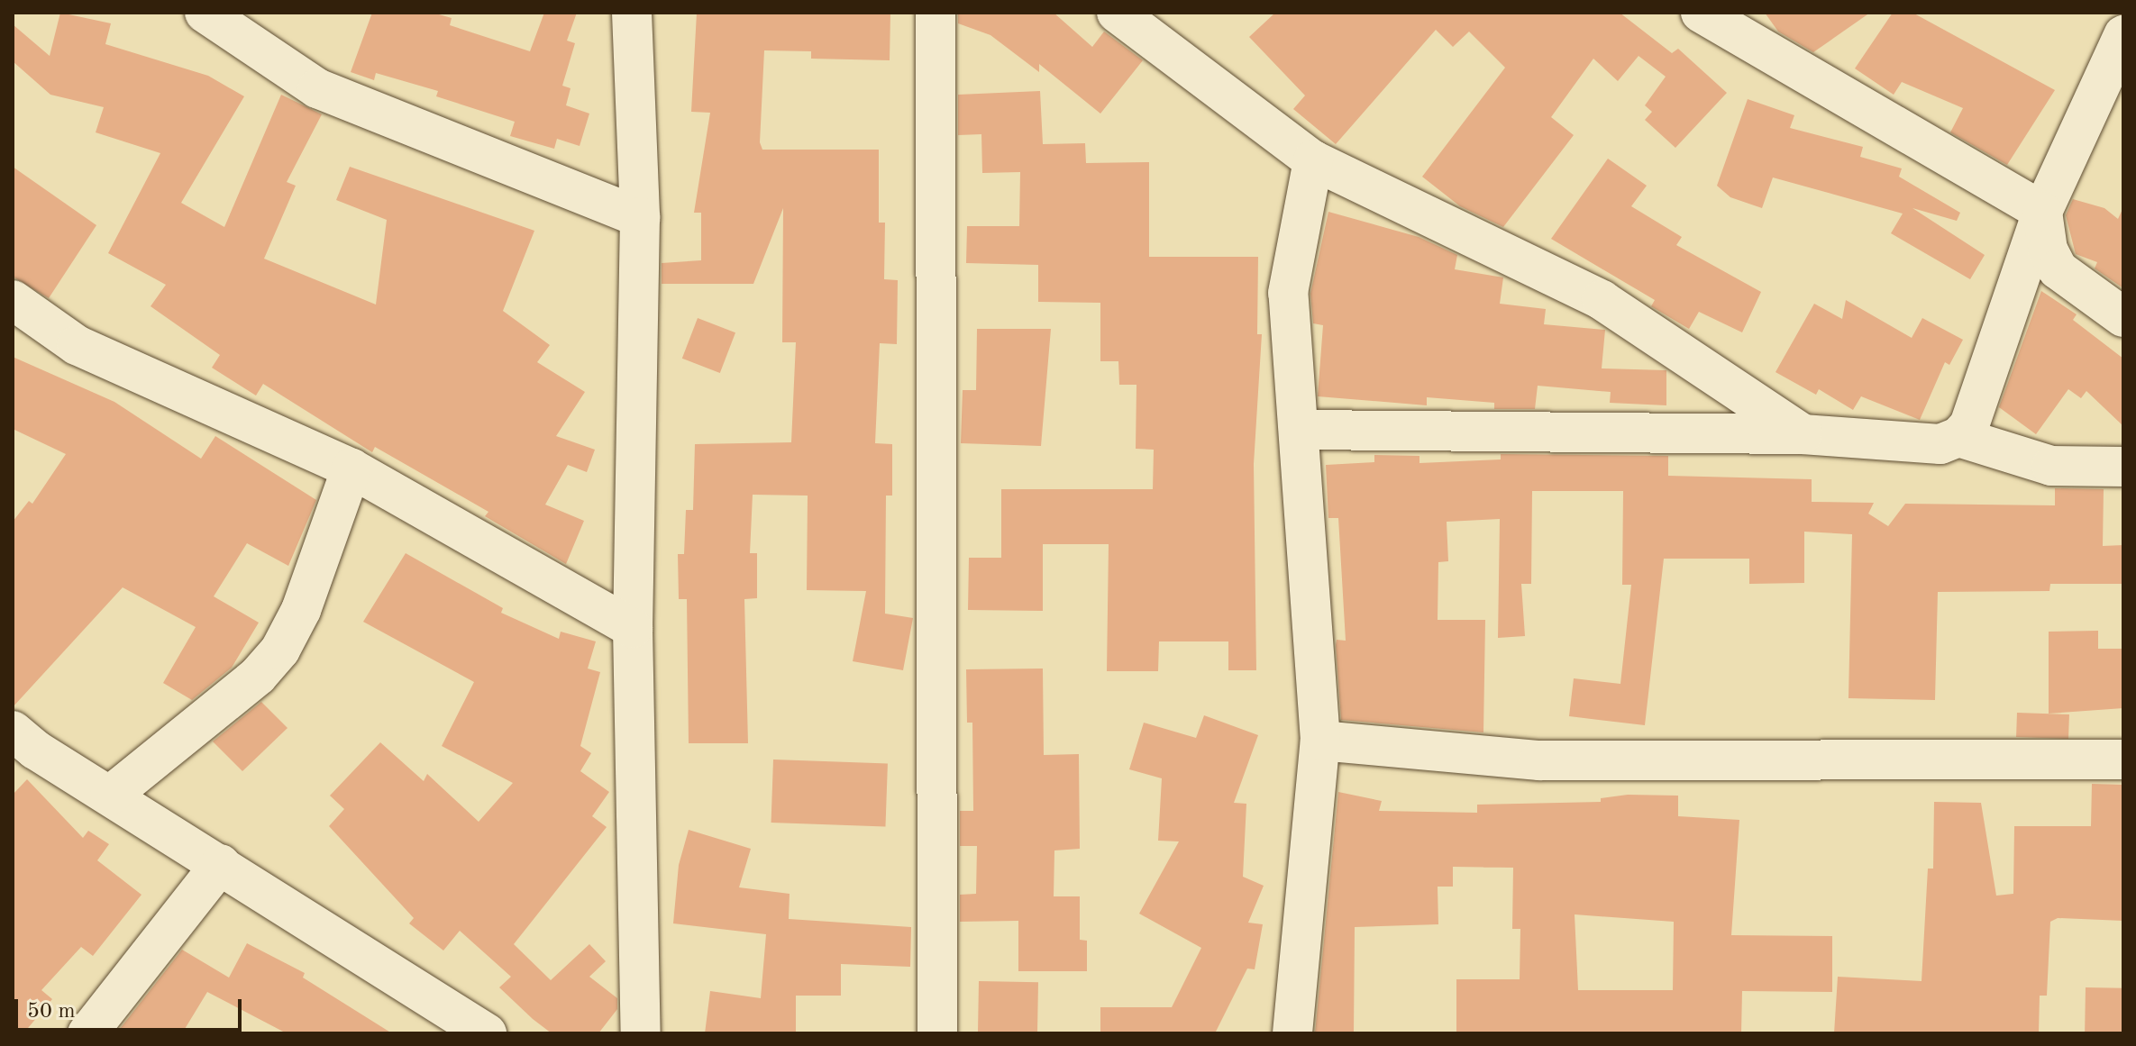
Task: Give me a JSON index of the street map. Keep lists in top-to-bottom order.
{
  "scale_bar": "50 m"
}
